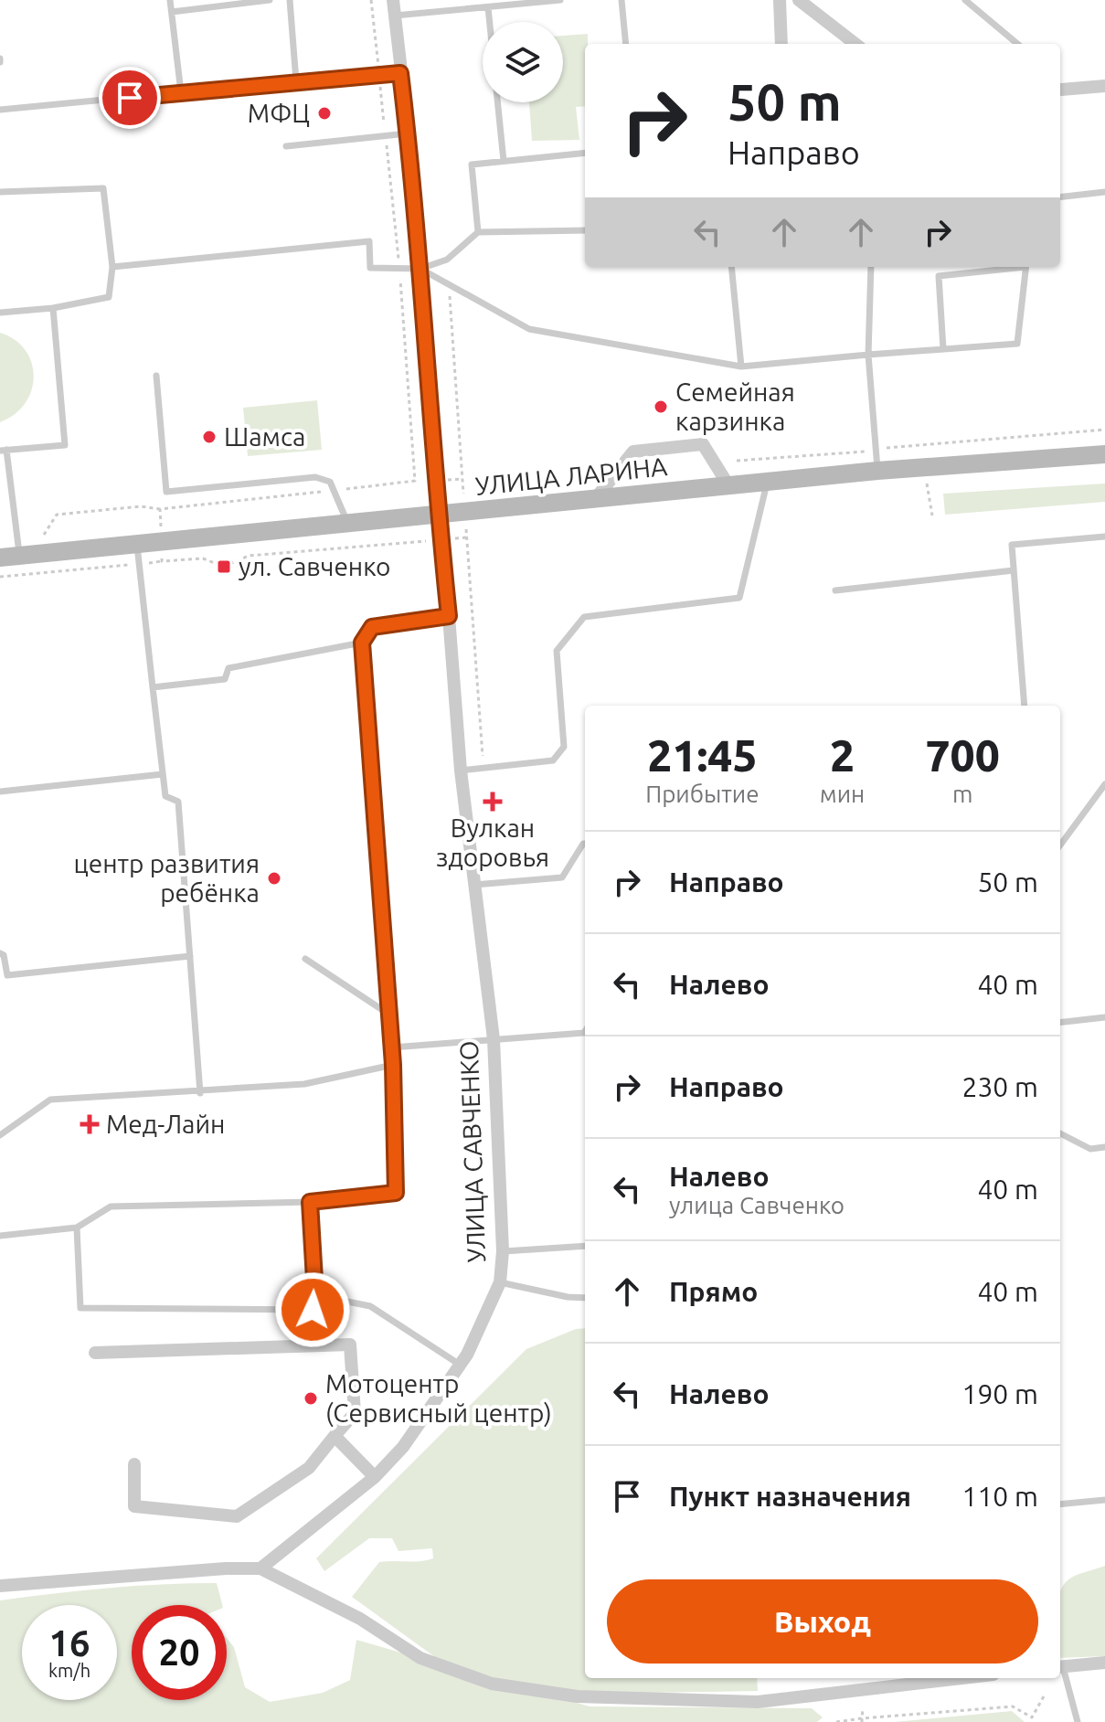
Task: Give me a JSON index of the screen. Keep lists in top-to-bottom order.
{
  "streets": {
    "main road": ["УЛИЦА ЛАРИНА"],
    "street": ["УЛИЦА САВЧЕНКО"]
  },
  "crossings": [
    ["УЛИЦА ЛАРИНА", "УЛИЦА САВЧЕНКО"]
  ],
  "places": {
    "other": [
      "МФЦ",
      "Семейная карзинка",
      "Шамса",
      "центр развития ребёнка",
      "Мотоцентр (Сервисный центр)"
    ],
    "transit": ["ул. Савченко"],
    "health": ["Вулкан здоровья", "Мед-Лайн"]
  },
  "page": {
    "turn": ["50 m", "Направо"],
    "eta": [
      "21:45",
      "Прибытие",
      "2",
      "мин",
      "700",
      "m"
    ],
    "list": [
      {
        "name": "Направо",
        "value": "50 m"
      },
      {
        "name": "Налево",
        "value": "40 m"
      },
      {
        "name": "Направо",
        "value": "230 m"
      },
      {
        "name": "Налево",
        "note": "улица Савченко",
        "value": "40 m"
      },
      {
        "name": "Прямо",
        "value": "40 m"
      },
      {
        "name": "Налево",
        "value": "190 m"
      },
      {
        "name": "Пункт назначения",
        "value": "110 m"
      }
    ],
    "buttons": "Выход",
    "speed": "16 km/h",
    "limit": "20"
  }
}
